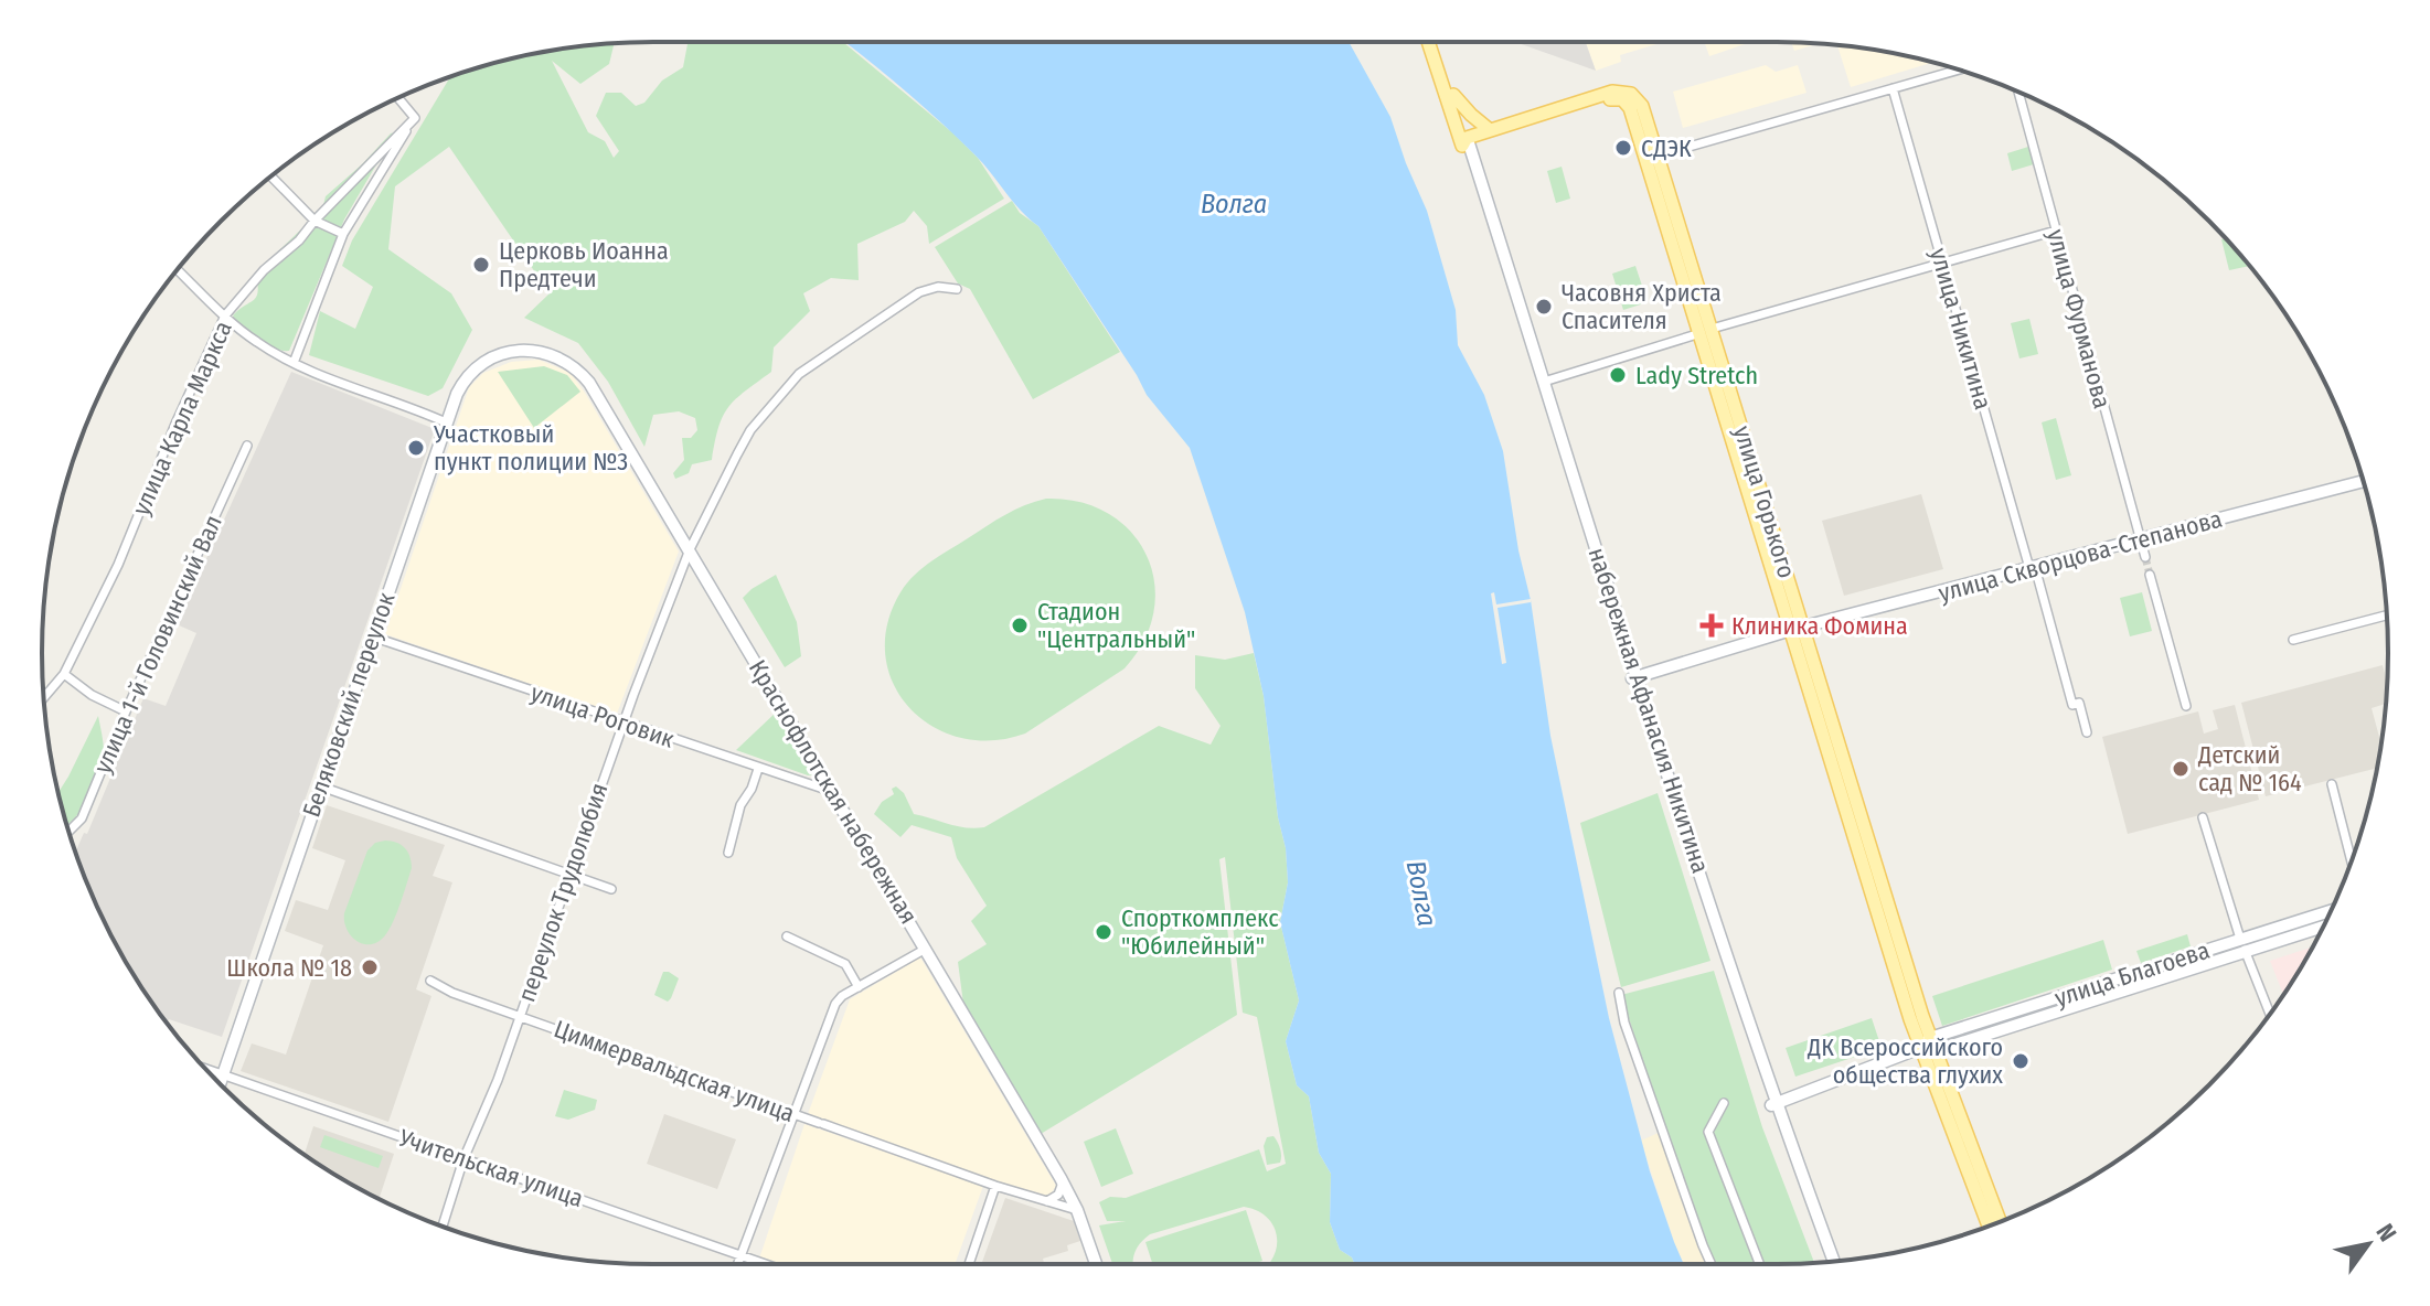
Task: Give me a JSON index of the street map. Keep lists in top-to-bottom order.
{
  "streets": {
    "main road": ["улица Горького"],
    "street": [
      "улица Фурманова",
      "улица Никитина",
      "улица Карла Маркса",
      "улица Скворцова-Степанова",
      "улица 1-й Головинский Вал",
      "Беляковский переулок",
      "набережная Афанасия Никитина",
      "улица Роговик",
      "Краснофлотская набережная",
      "переулок Трудолюбия",
      "улица Благоева",
      "Циммервальдская улица",
      "Учительская улица"
    ]
  },
  "crossings": [
    ["улица Фурманова", "улица Скворцова-Степанова"],
    ["улица Никитина", "улица Скворцова-Степанова"],
    ["улица Горького", "улица Скворцова-Степанова"],
    ["улица Горького", "набережная Афанасия Никитина"],
    ["улица Горького", "улица Благоева"],
    ["улица Скворцова-Степанова", "набережная Афанасия Никитина"],
    ["Беляковский переулок", "улица Роговик"],
    ["Беляковский переулок", "Краснофлотская набережная"],
    ["Беляковский переулок", "Учительская улица"],
    ["набережная Афанасия Никитина", "улица Благоева"],
    ["улица Роговик", "Краснофлотская набережная"],
    ["улица Роговик", "переулок Трудолюбия"],
    ["Краснофлотская набережная", "переулок Трудолюбия"],
    ["Краснофлотская набережная", "Циммервальдская улица"],
    ["переулок Трудолюбия", "Циммервальдская улица"],
    ["переулок Трудолюбия", "Учительская улица"]
  ],
  "water": ["Волга"],
  "places": {
    "other": [
      "СДЭК",
      "Церковь Иоанна Предтечи",
      "Часовня Христа Спасителя",
      "Lady Stretch",
      "Участковый пункт полиции №3",
      "Стадион \"Центральный\"",
      "Детский сад № 164",
      "Спорткомплекс \"Юбилейный\"",
      "Школа № 18",
      "ДК Всероссийского общества глухих"
    ],
    "health": ["Клиника Фомина"]
  },
  "north": "top right"
}
